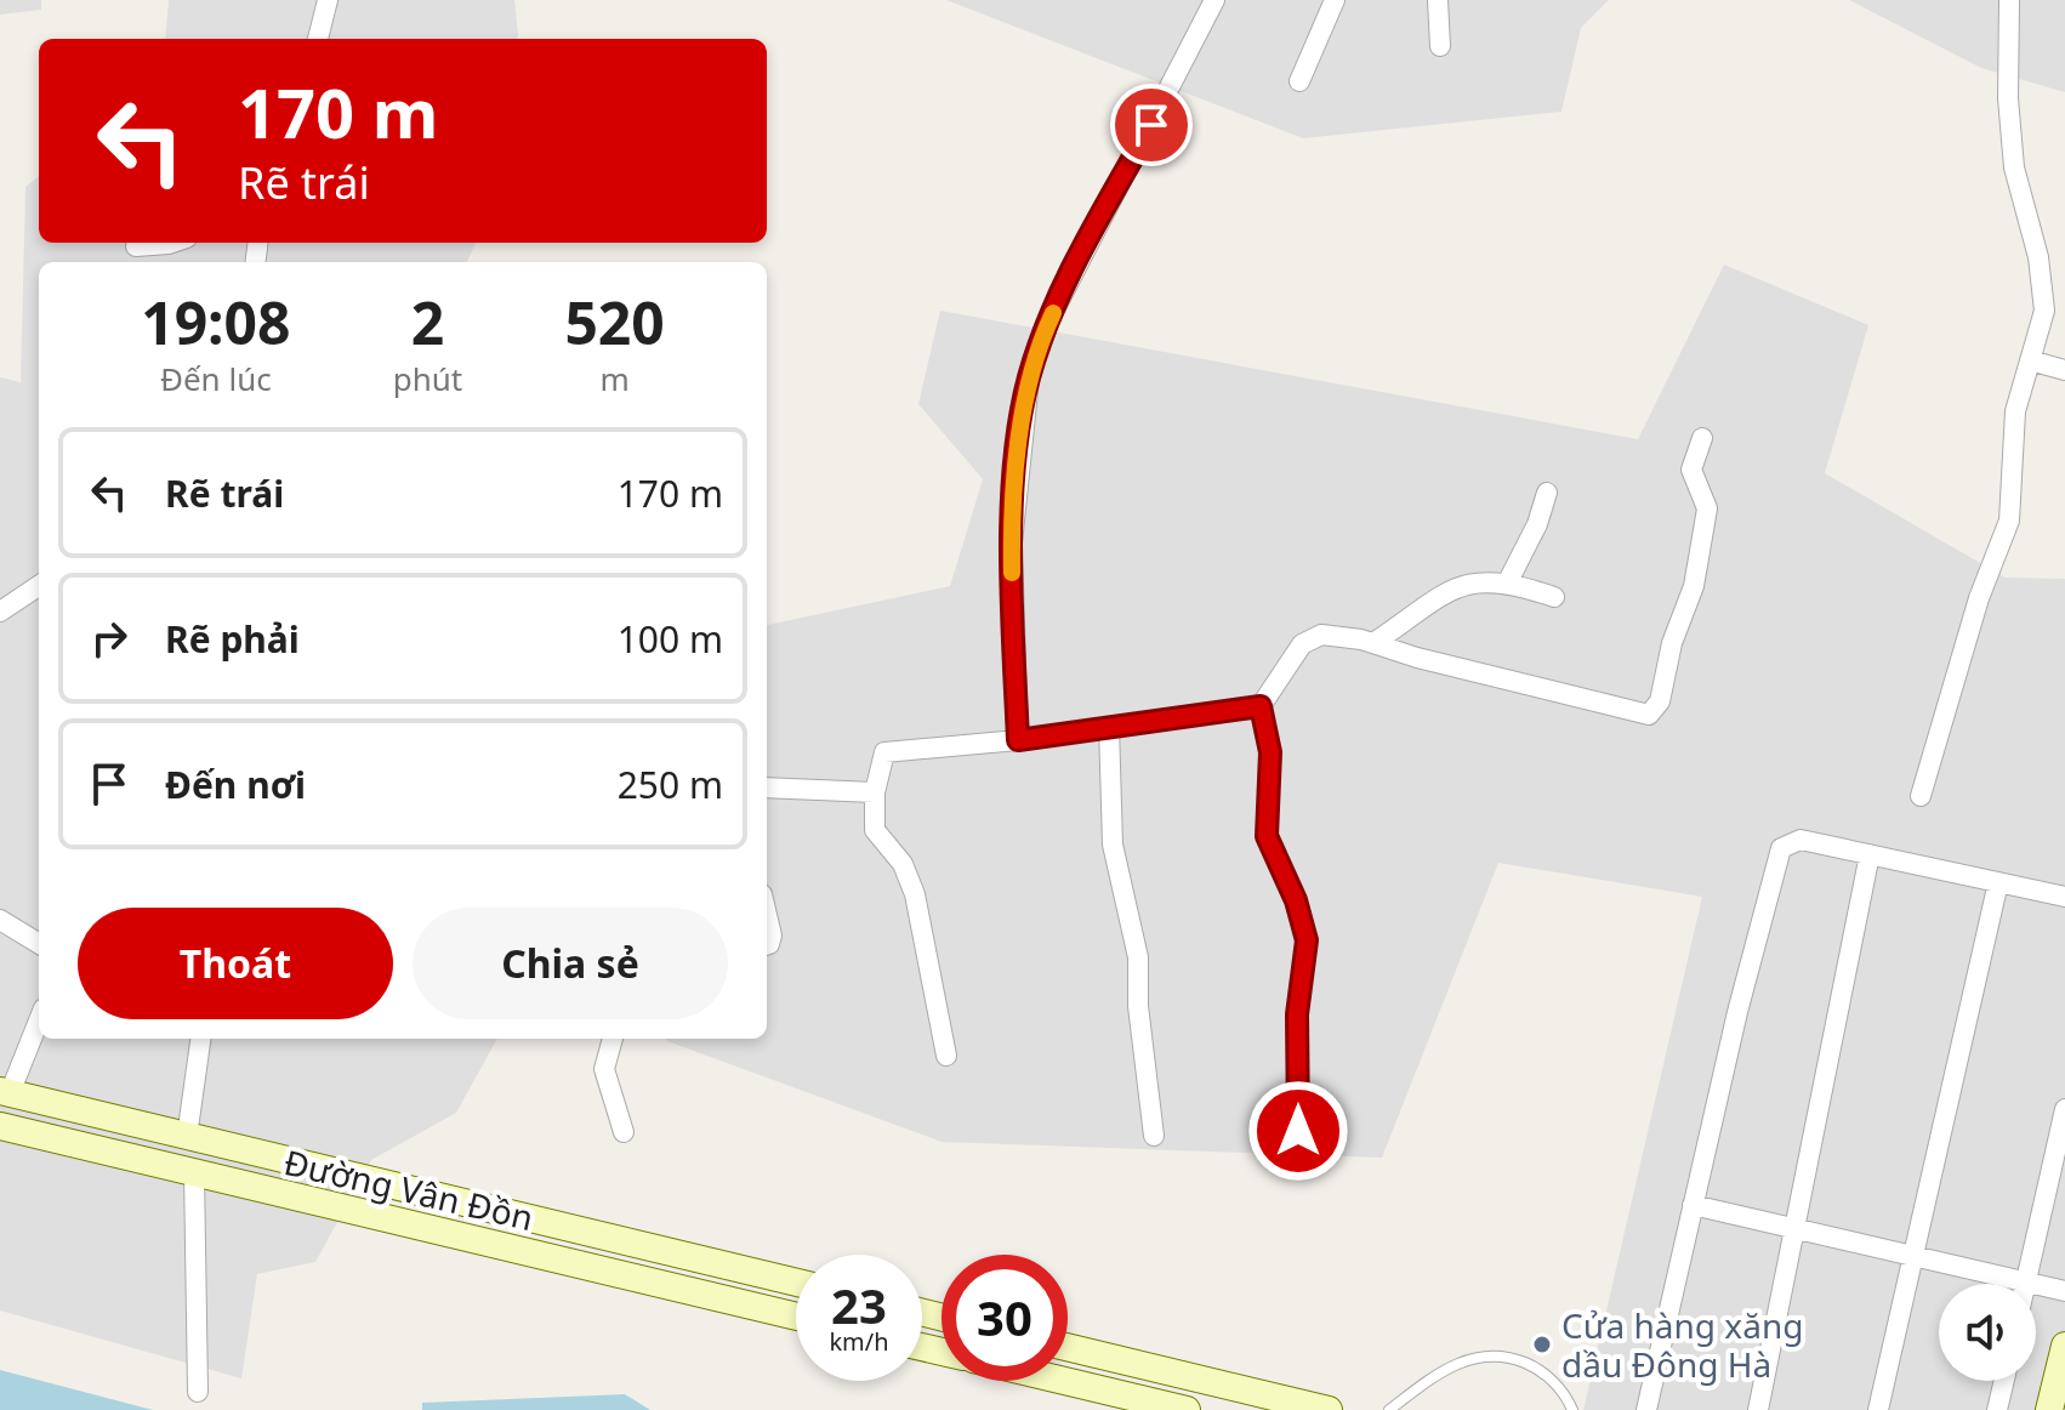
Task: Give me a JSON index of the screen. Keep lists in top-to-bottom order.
{
  "streets": {
    "main road": ["Đường Vân Đồn"]
  },
  "places": ["Cửa hàng xăng dầu Đông Hà"],
  "page": {
    "turn": ["170 m", "Rẽ trái"],
    "eta": [
      "19:08",
      "Đến lúc",
      "2",
      "phút",
      "520",
      "m"
    ],
    "list": [
      {
        "name": "Rẽ trái",
        "value": "170 m"
      },
      {
        "name": "Rẽ phải",
        "value": "100 m"
      },
      {
        "name": "Đến nơi",
        "value": "250 m"
      }
    ],
    "buttons": ["Thoát", "Chia sẻ"],
    "speed": "23 km/h",
    "limit": "30"
  }
}
